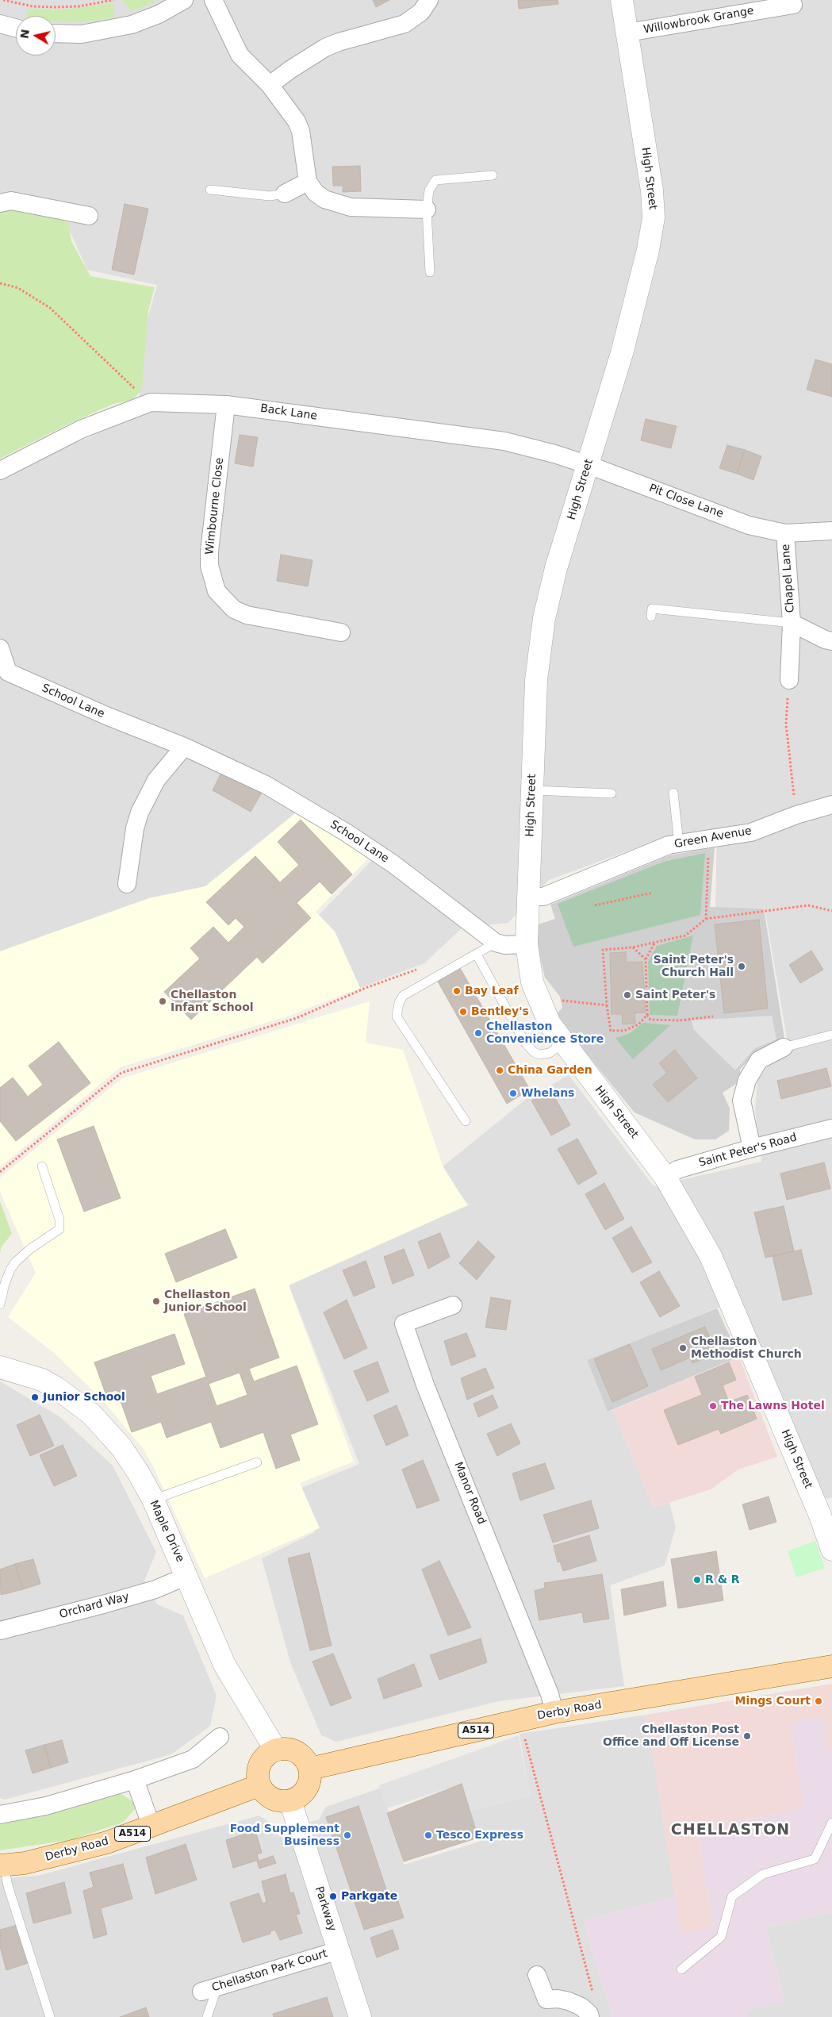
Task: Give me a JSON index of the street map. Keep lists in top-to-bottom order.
{
  "streets": {
    "main road": ["Derby Road", "A514"],
    "street": [
      "Willowbrook Grange",
      "High Street",
      "Back Lane",
      "Pit Close Lane",
      "Wimbourne Close",
      "Chapel Lane",
      "School Lane",
      "Green Avenue",
      "Saint Peter's Road",
      "Manor Road",
      "Maple Drive",
      "Orchard Way",
      "Parkway",
      "Chellaston Park Court"
    ]
  },
  "crossings": [
    ["Willowbrook Grange", "High Street"],
    ["High Street", "Back Lane"],
    ["High Street", "Pit Close Lane"],
    ["High Street", "Green Avenue"],
    ["High Street", "Saint Peter's Road"],
    ["Back Lane", "Pit Close Lane"],
    ["Back Lane", "Wimbourne Close"],
    ["Pit Close Lane", "Chapel Lane"],
    ["Manor Road", "Derby Road"],
    ["Maple Drive", "Orchard Way"],
    ["Maple Drive", "Derby Road"],
    ["Maple Drive", "Parkway"],
    ["Derby Road", "Parkway"],
    ["Parkway", "Chellaston Park Court"]
  ],
  "districts": ["CHELLASTON"],
  "places": [
    "Saint Peter's Church Hall",
    "Bay Leaf",
    "Saint Peter's",
    "Chellaston Infant School",
    "Bentley's",
    "Chellaston Convenience Store",
    "China Garden",
    "Whelans",
    "Chellaston Junior School",
    "Chellaston Methodist Church",
    "Junior School",
    "The Lawns Hotel",
    "R & R",
    "Mings Court",
    "Chellaston Post Office and Off License",
    "Food Supplement Business",
    "Tesco Express",
    "Parkgate"
  ],
  "north": "left"
}
